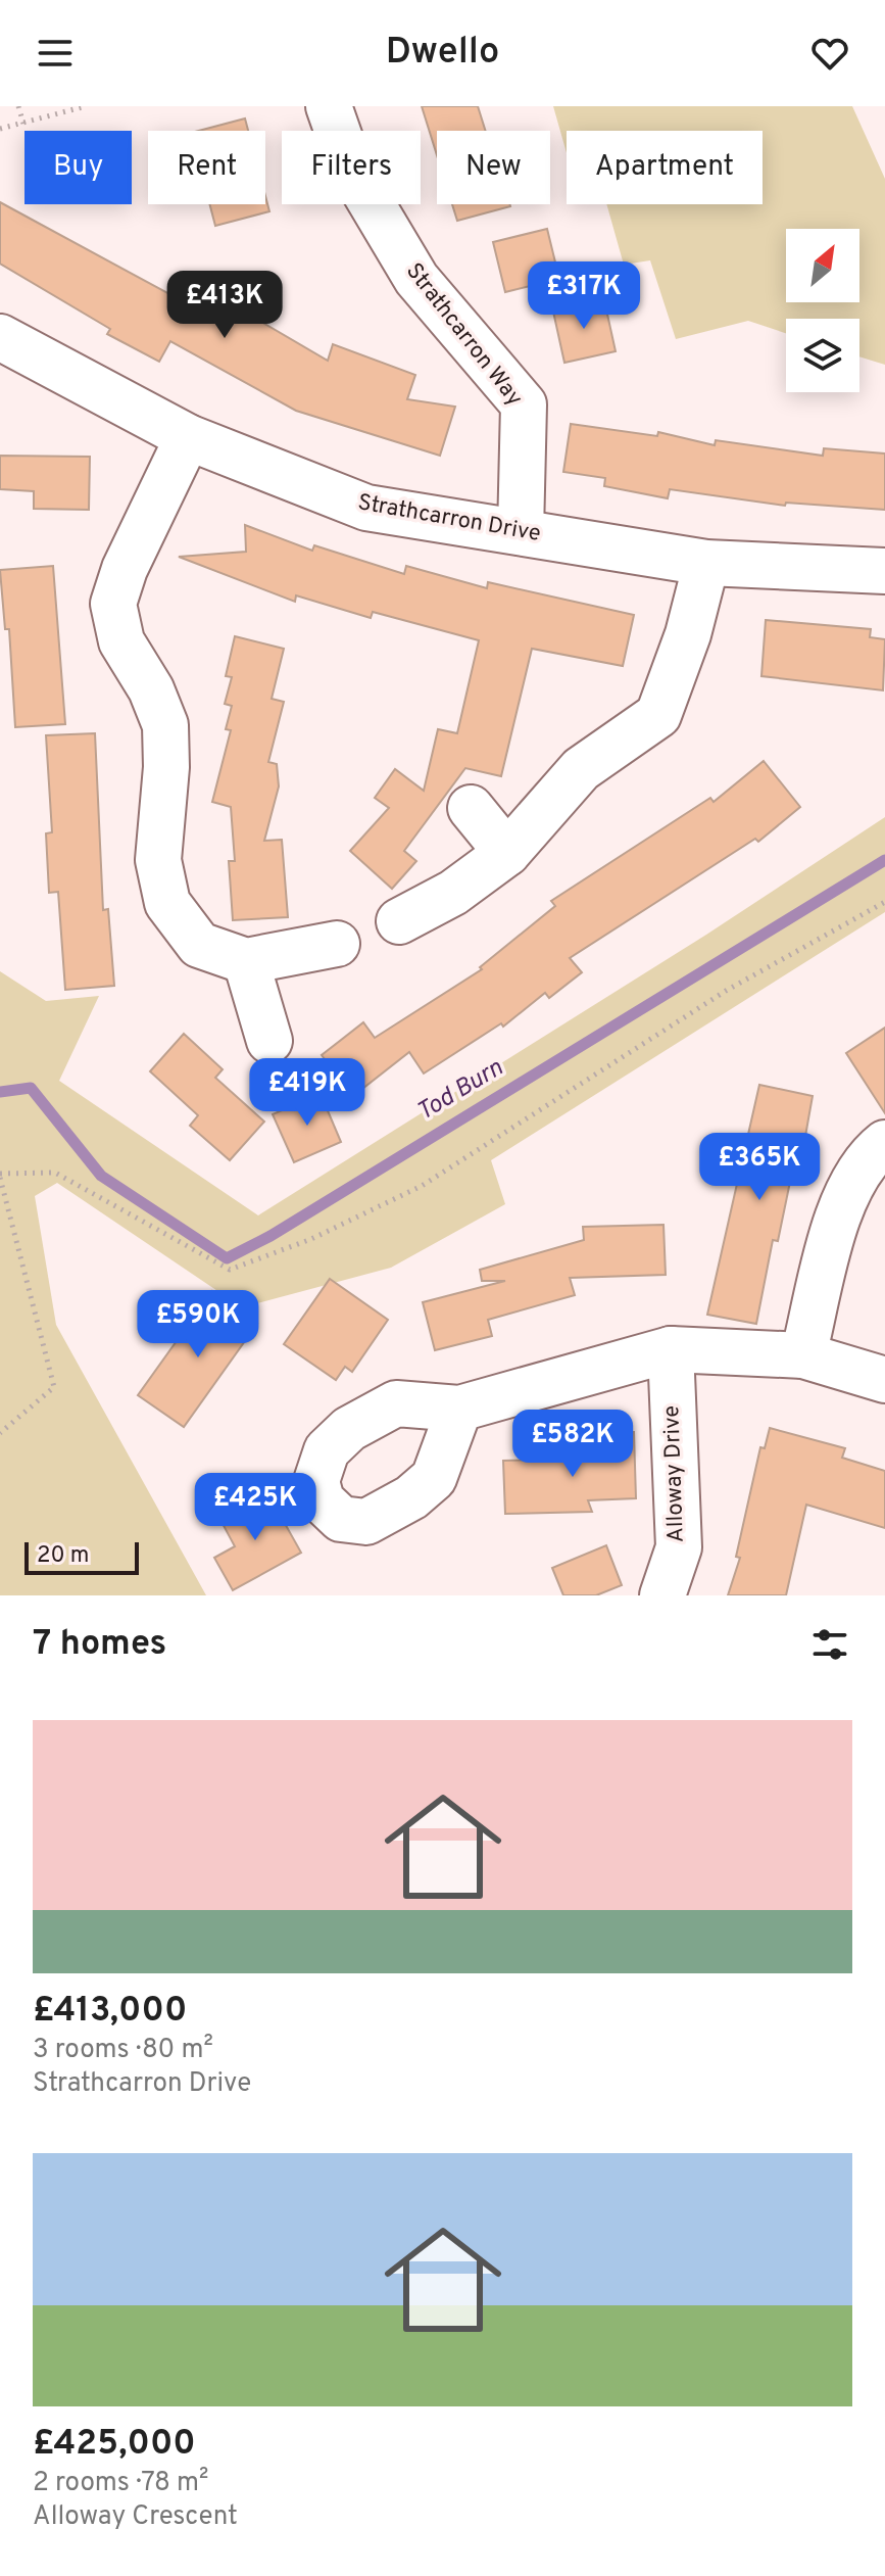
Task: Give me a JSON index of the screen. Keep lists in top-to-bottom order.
{
  "streets": {
    "street": ["Strathcarron Way", "Strathcarron Drive", "Alloway Drive"]
  },
  "crossings": [
    ["Strathcarron Way", "Strathcarron Drive"]
  ],
  "water": ["Tod Burn"],
  "scale_bar": "20 m",
  "north": "top right",
  "page": {
    "header": "Dwello",
    "chip": [
      "Buy",
      "Rent",
      "Filters",
      "New",
      "Apartment"
    ],
    "price": [
      "£317K",
      "£413K",
      "£419K",
      "£365K",
      "£590K",
      "£582K",
      "£425K"
    ],
    "scale": "20 m",
    "heading": "7 homes",
    "list": [
      {
        "name": "£413,000",
        "note": "3 rooms · 80 m² · Strathcarron Drive"
      },
      {
        "name": "£425,000",
        "note": "2 rooms · 78 m² · Alloway Crescent"
      }
    ]
  }
}
